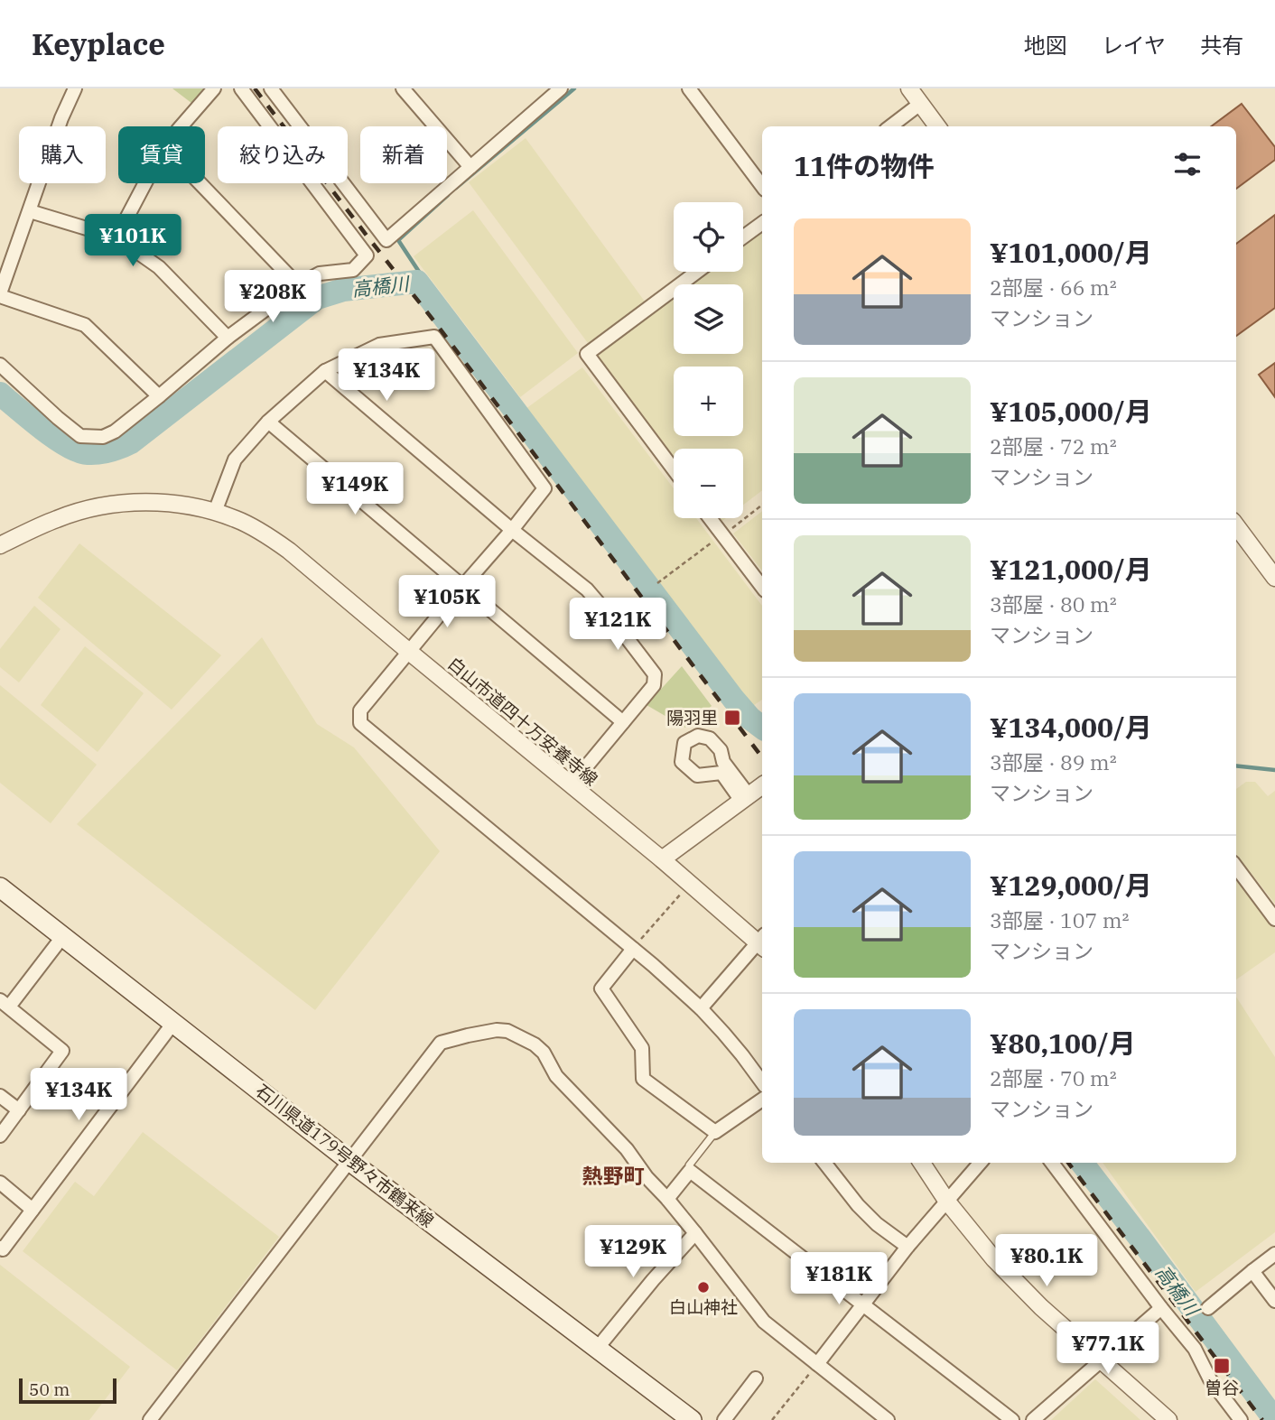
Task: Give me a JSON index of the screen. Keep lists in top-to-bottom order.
{
  "streets": {
    "main road": ["石川県道179号野々市鶴来線"],
    "street": ["白山市道四十万安養寺線"]
  },
  "districts": ["熱野町"],
  "water": ["高橋川"],
  "places": {
    "transit": ["陽羽里", "曽谷"],
    "other": ["白山神社"]
  },
  "scale_bar": "50 m",
  "page": {
    "header": "Keyplace",
    "nav": ["地図", "レイヤ", "共有"],
    "chip": [
      "購入",
      "賃貸",
      "絞り込み",
      "新着"
    ],
    "heading": "11件の物件",
    "map_buttons": ["+", "−"],
    "list": [
      {
        "name": "¥101,000/月",
        "note": "2部屋 · 66 m² · マンション"
      },
      {
        "name": "¥105,000/月",
        "note": "2部屋 · 72 m² · マンション"
      },
      {
        "name": "¥121,000/月",
        "note": "3部屋 · 80 m² · マンション"
      },
      {
        "name": "¥134,000/月",
        "note": "3部屋 · 89 m² · マンション"
      },
      {
        "name": "¥129,000/月",
        "note": "3部屋 · 107 m² · マンション"
      },
      {
        "name": "¥80,100/月",
        "note": "2部屋 · 70 m² · マンション"
      }
    ],
    "price": [
      "¥101K",
      "¥208K",
      "¥134K",
      "¥149K",
      "¥105K",
      "¥121K",
      "¥134K",
      "¥129K",
      "¥80.1K",
      "¥181K",
      "¥77.1K"
    ],
    "scale": "50 m"
  }
}
